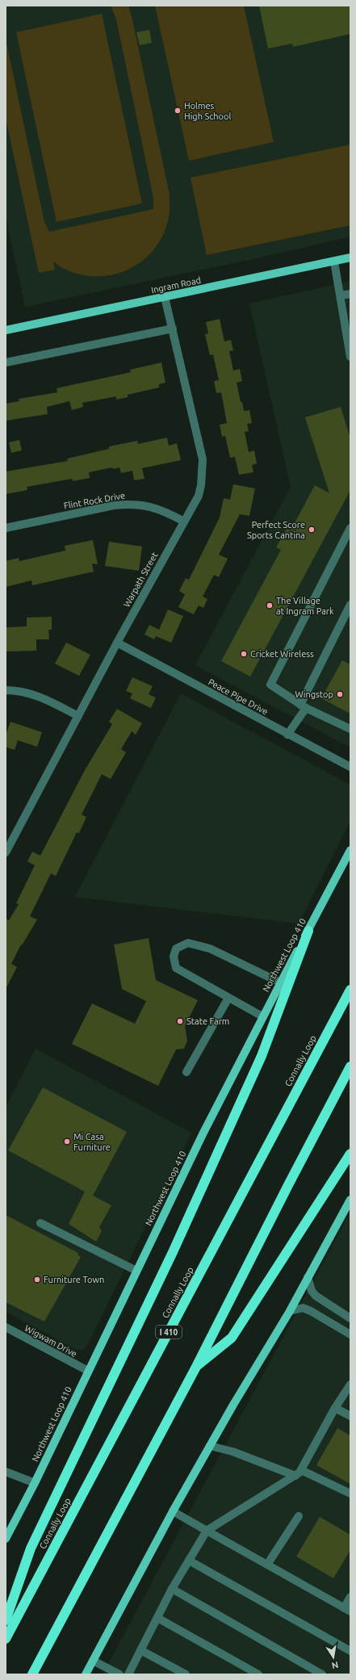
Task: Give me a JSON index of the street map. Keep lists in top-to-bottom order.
{
  "streets": {
    "highway": ["Connally Loop", "I 410"],
    "main road": ["Ingram Road", "Northwest Loop 410"],
    "street": [
      "Flint Rock Drive",
      "Warpath Street",
      "Peace Pipe Drive",
      "Wigwam Drive"
    ]
  },
  "crossings": [
    ["Ingram Road", "Warpath Street"],
    ["Flint Rock Drive", "Warpath Street"],
    ["Warpath Street", "Peace Pipe Drive"],
    ["Northwest Loop 410", "Wigwam Drive"]
  ],
  "places": [
    "Holmes High School",
    "Perfect Score Sports Cantina",
    "The Village at Ingram Park",
    "Cricket Wireless",
    "Wingstop",
    "State Farm",
    "Mi Casa Furniture",
    "Furniture Town"
  ],
  "north": "bottom"
}
